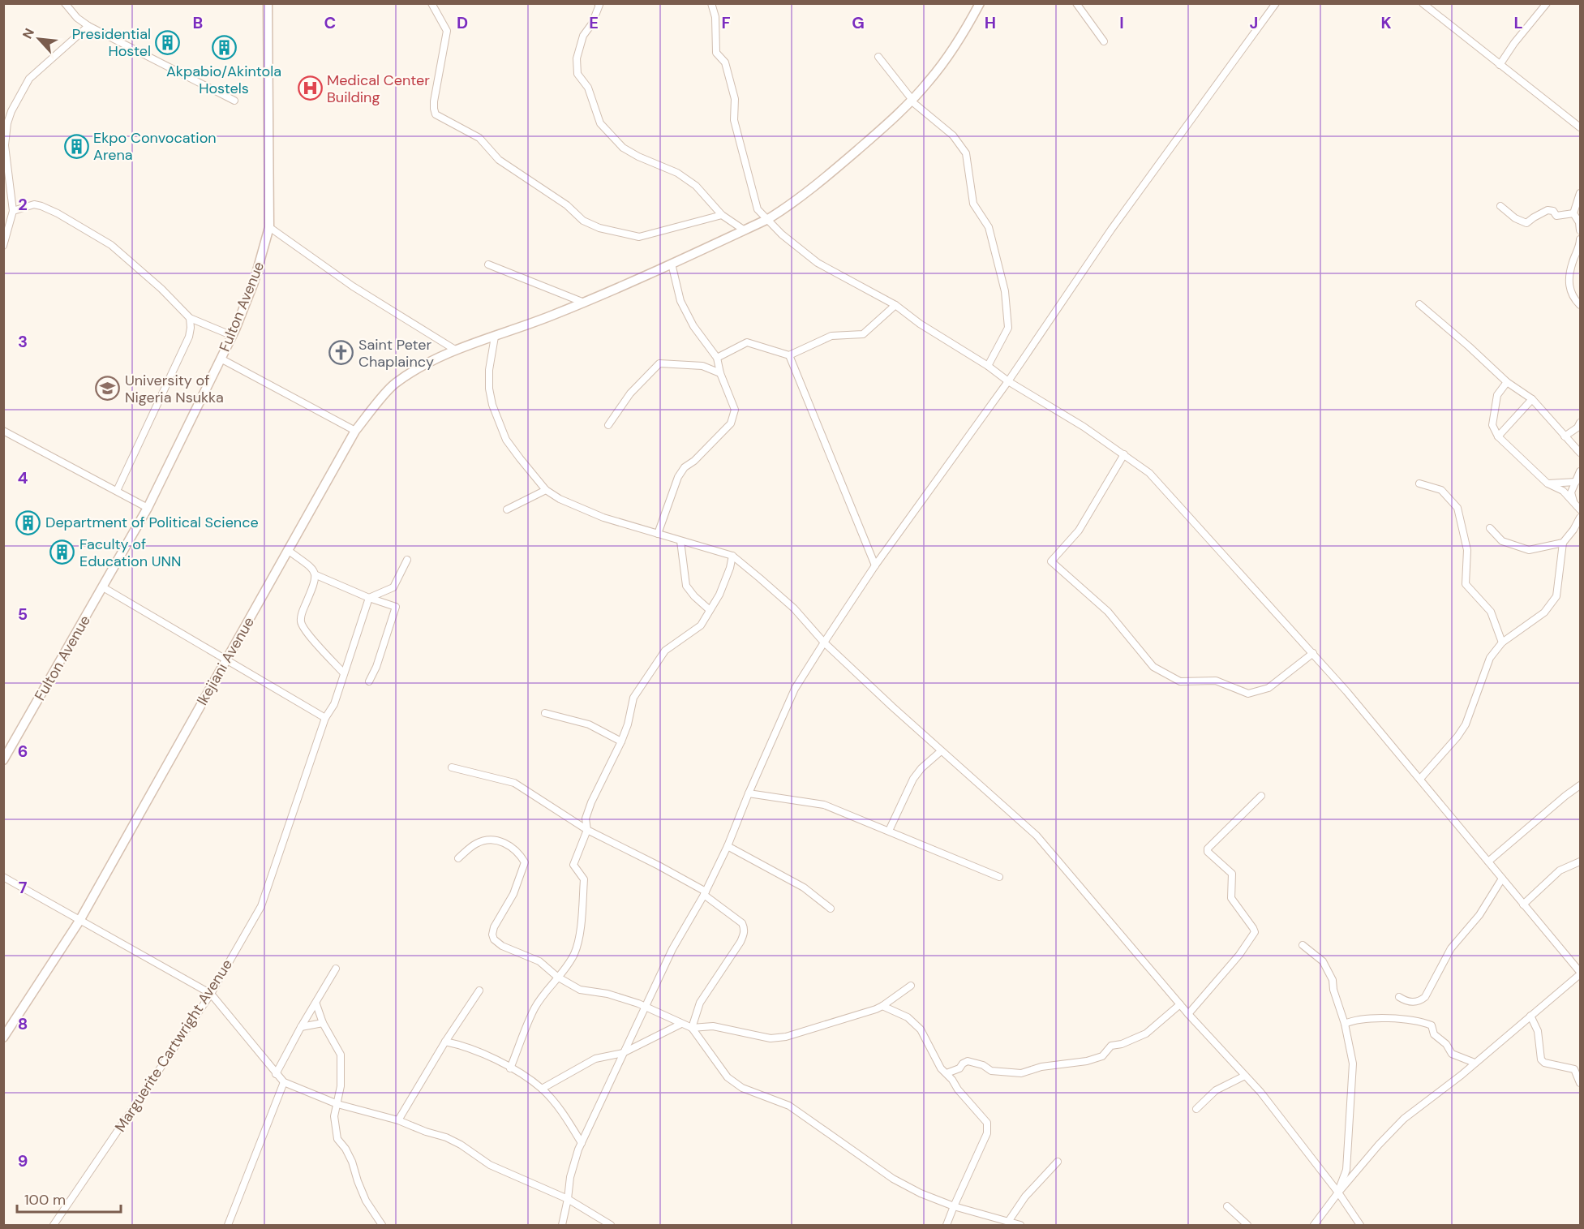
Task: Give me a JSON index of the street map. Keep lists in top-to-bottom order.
{
  "streets": {
    "street": ["Fulton Avenue", "Ikejiani Avenue", "Marguerite Cartwright Avenue"]
  },
  "places": {
    "building": [
      "Presidential Hostel",
      "Akpabio/Akintola Hostels",
      "Ekpo Convocation Arena",
      "Department of Political Science",
      "Faculty of Education UNN"
    ],
    "hospital": ["Medical Center Building"],
    "church": ["Saint Peter Chaplaincy"],
    "school or university": ["University of Nigeria Nsukka"]
  },
  "scale_bar": "100 m",
  "north": "top left",
  "grid": {
    "columns": [
      "B",
      "C",
      "D",
      "E",
      "F",
      "G",
      "H",
      "I",
      "J",
      "K",
      "L"
    ],
    "rows": [
      "2",
      "3",
      "4",
      "5",
      "6",
      "7",
      "8",
      "9"
    ]
  }
}
